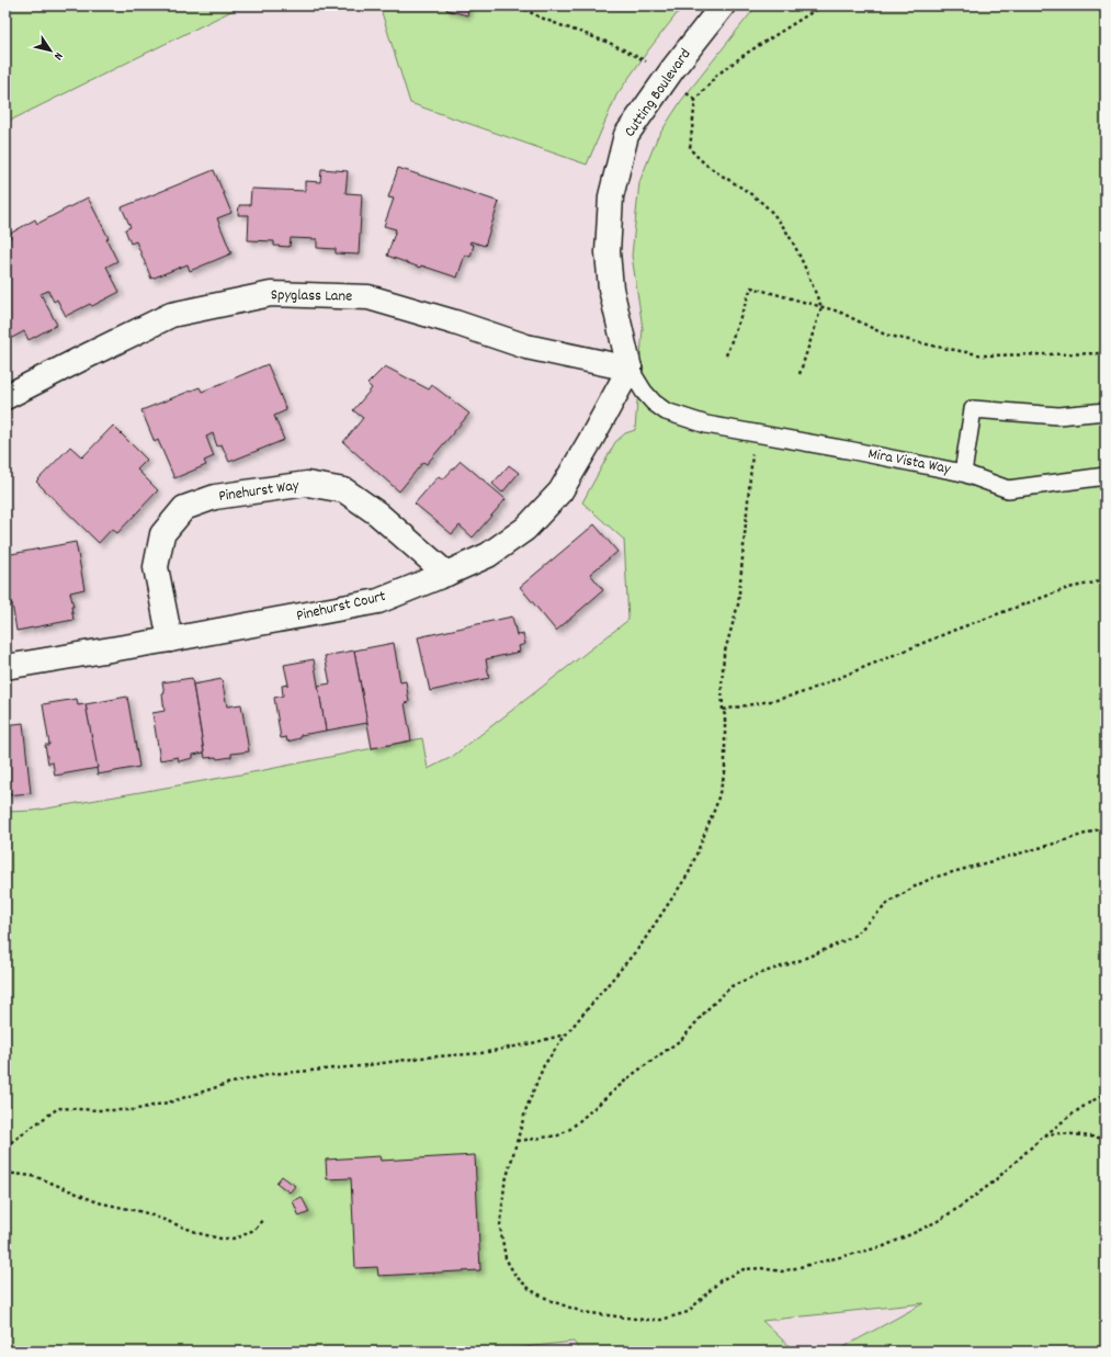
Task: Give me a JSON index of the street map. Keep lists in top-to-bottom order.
{
  "streets": {
    "street": [
      "Cutting Boulevard",
      "Spyglass Lane",
      "Pinehurst Way",
      "Pinehurst Court"
    ],
    "lane": ["Mira Vista Way"]
  },
  "crossings": [
    ["Cutting Boulevard", "Spyglass Lane"],
    ["Cutting Boulevard", "Mira Vista Way"],
    ["Cutting Boulevard", "Pinehurst Court"],
    ["Spyglass Lane", "Pinehurst Court"],
    ["Pinehurst Way", "Pinehurst Court"]
  ],
  "north": "bottom right"
}
